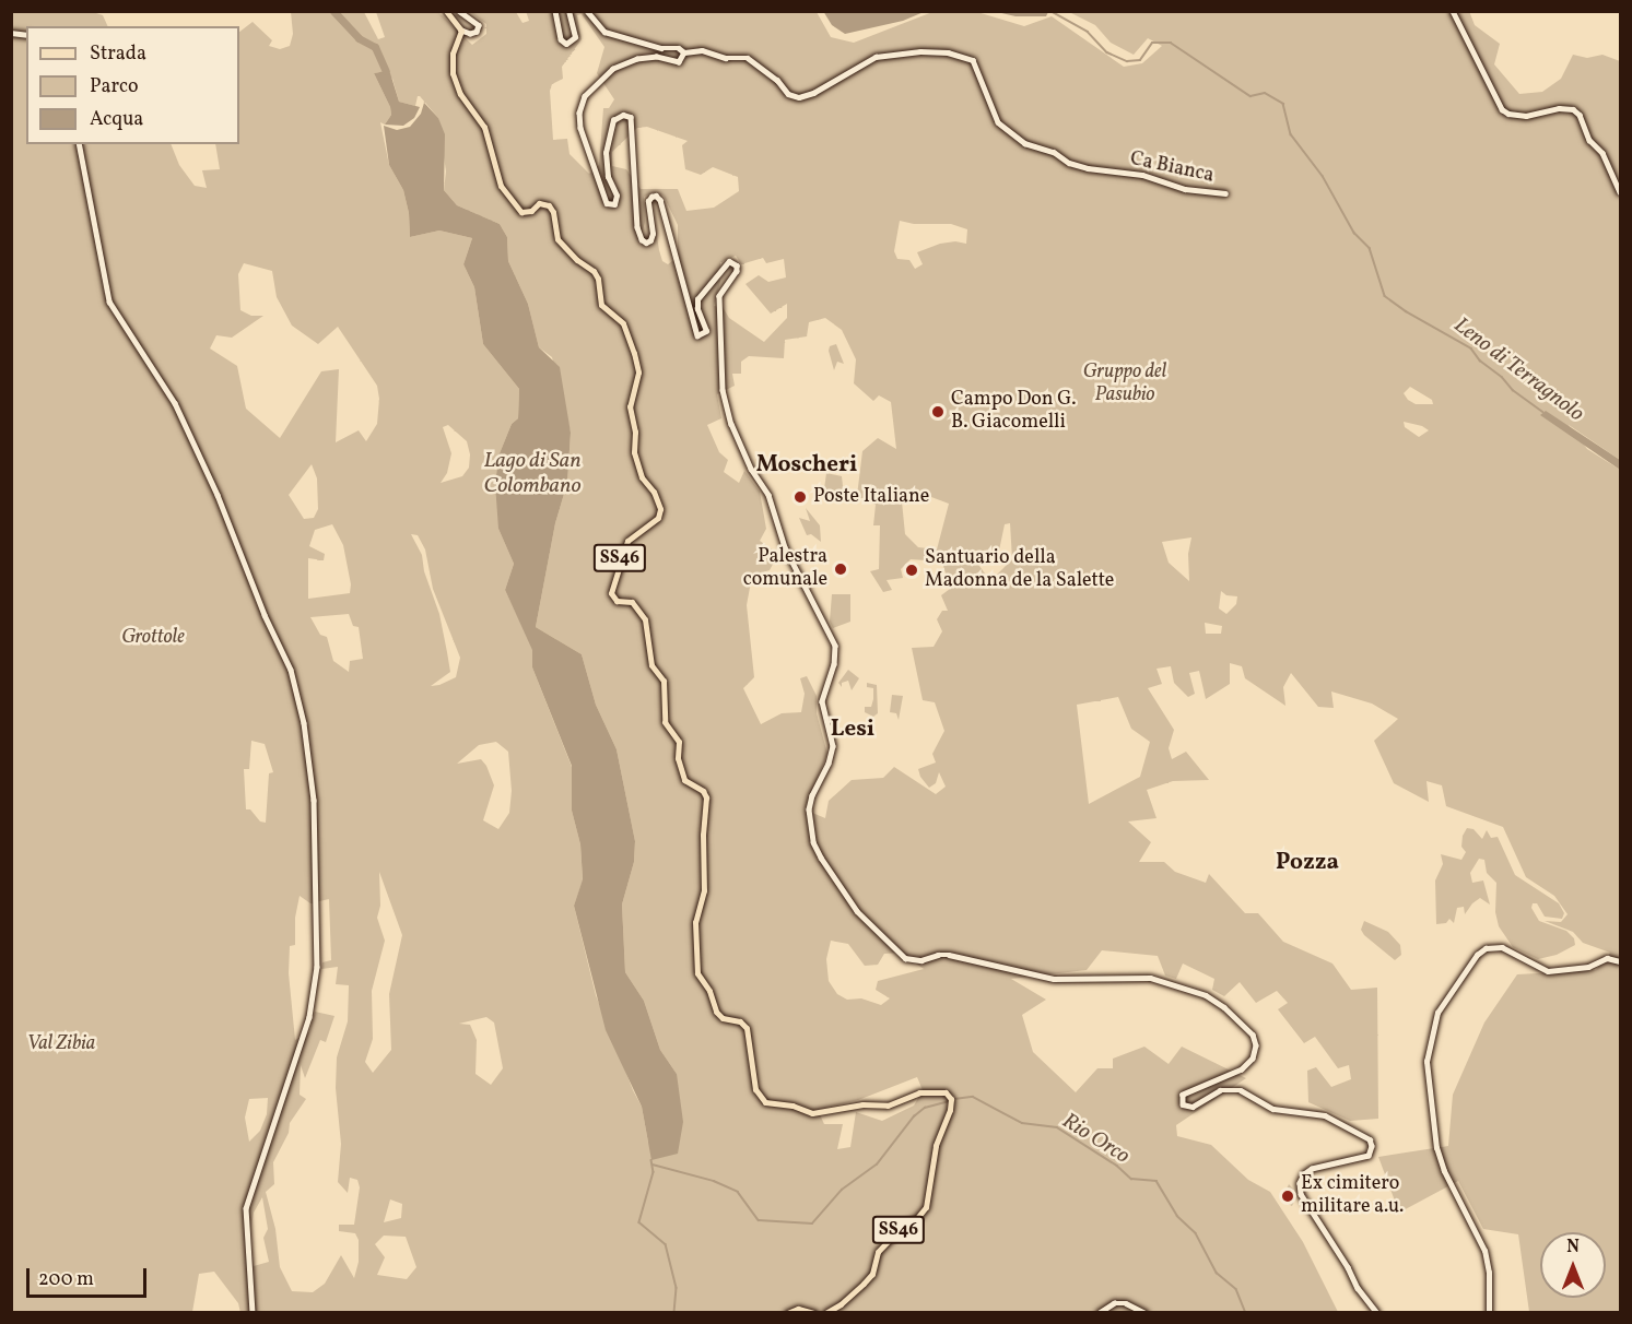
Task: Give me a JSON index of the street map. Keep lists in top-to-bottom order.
{
  "streets": {
    "main road": ["SS46"],
    "street": ["Ca Bianca"]
  },
  "districts": ["Moscheri", "Lesi", "Pozza"],
  "water": ["Leno di Terragnolo", "Lago di San Colombano", "Rio Orco"],
  "parks": ["Gruppo del Pasubio", "Grottole", "Val Zibia"],
  "places": [
    "Campo Don G. B. Giacomelli",
    "Poste Italiane",
    "Palestra comunale",
    "Santuario della Madonna de la Salette",
    "Ex cimitero militare a.u."
  ],
  "legend": ["Strada", "Parco", "Acqua"],
  "scale_bar": "200 m",
  "north": "top"
}
